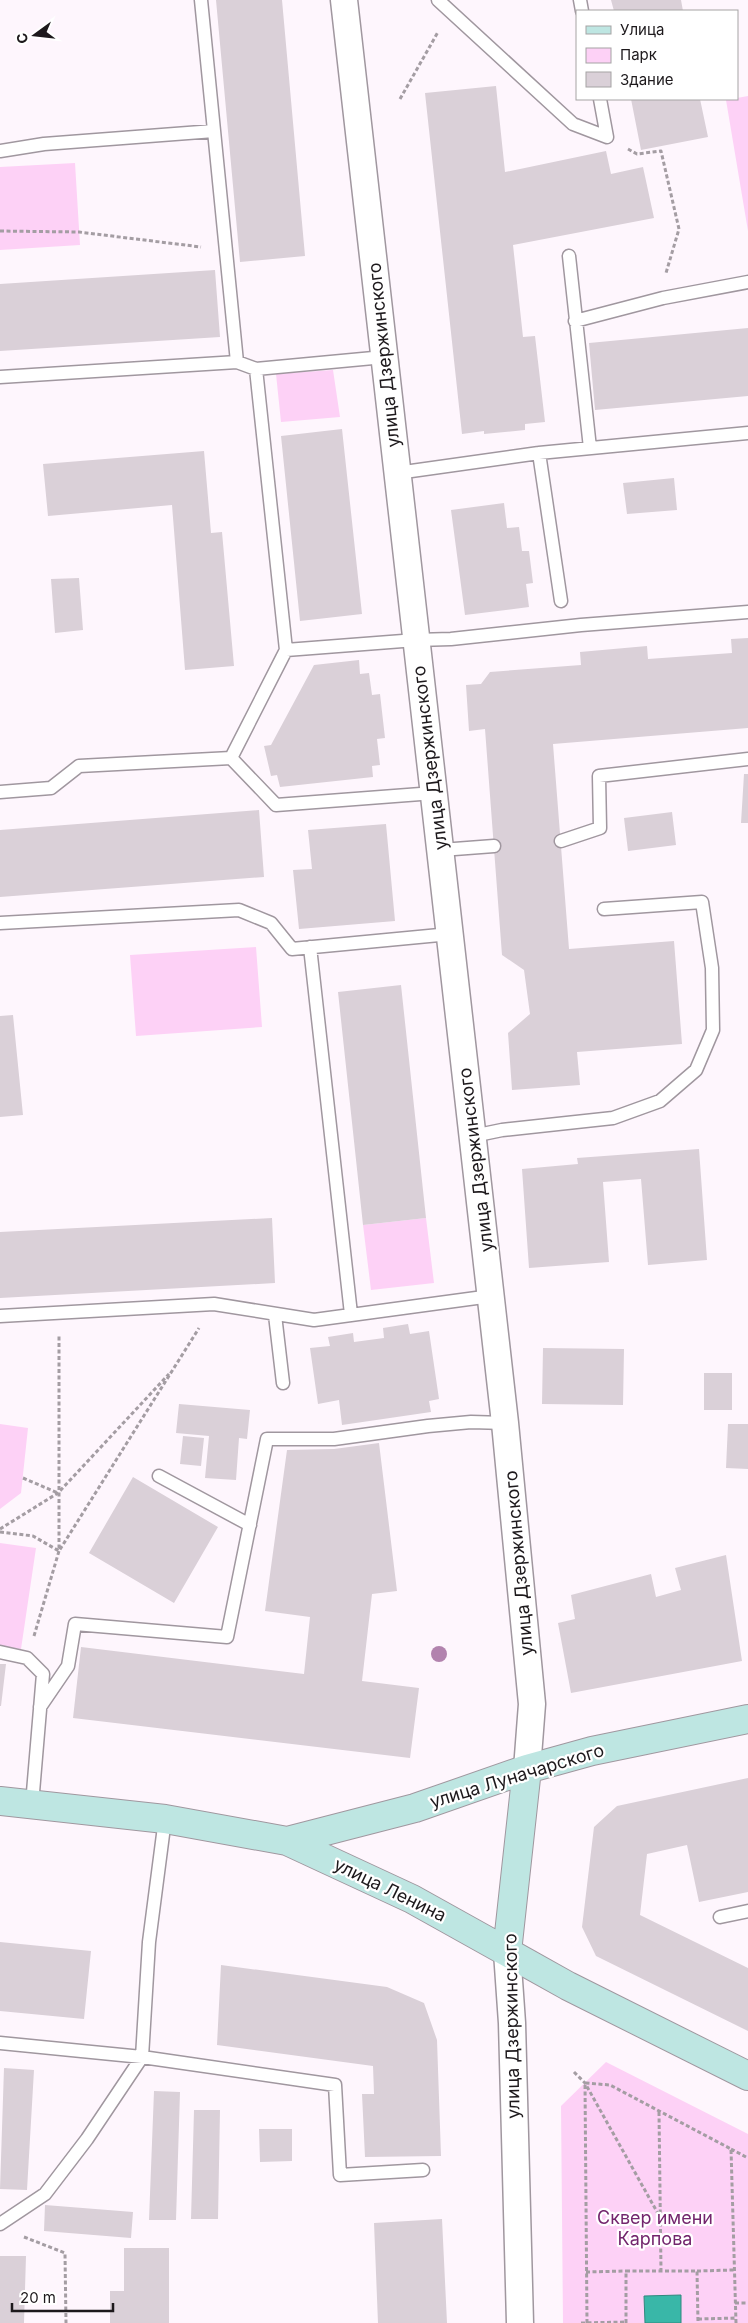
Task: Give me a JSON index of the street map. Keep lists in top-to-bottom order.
{
  "streets": {
    "main road": ["улица Дзержинского", "улица Луначарского", "улица Ленина"]
  },
  "crossings": [
    ["улица Дзержинского", "улица Луначарского"],
    ["улица Дзержинского", "улица Ленина"],
    ["улица Луначарского", "улица Ленина"]
  ],
  "parks": ["Сквер имени Карпова"],
  "legend": ["Улица", "Парк", "Здание"],
  "scale_bar": "20 m",
  "north": "left"
}
